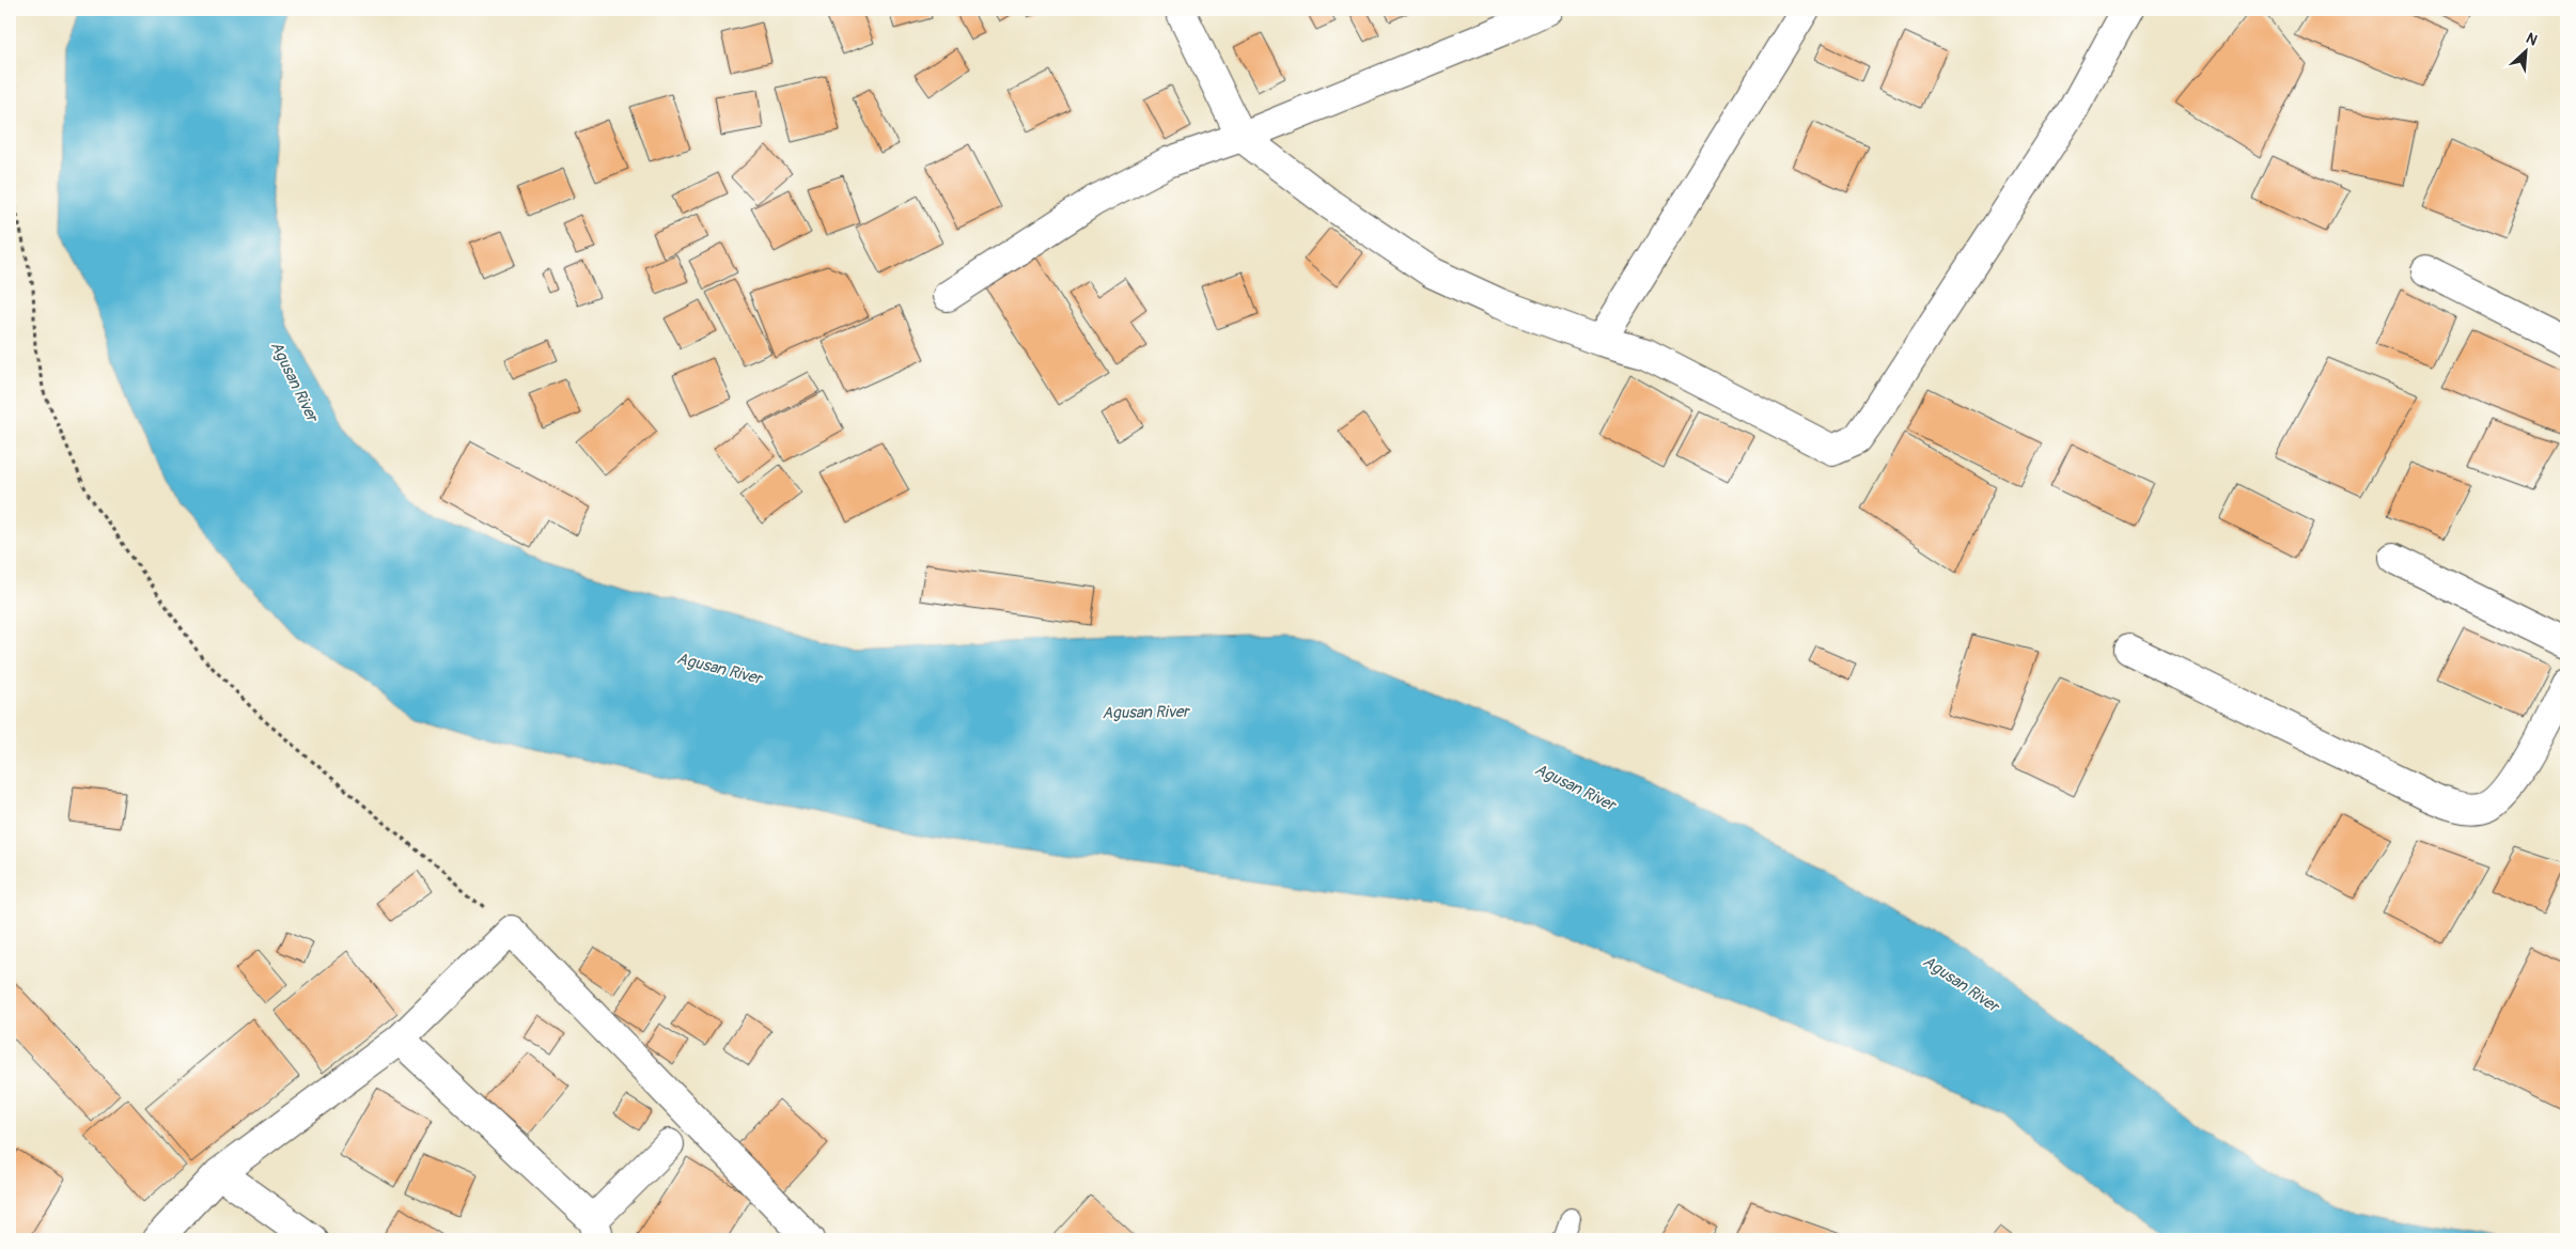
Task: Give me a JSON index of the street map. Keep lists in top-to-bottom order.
{
  "water": ["Agusan River"],
  "north": "top right"
}
